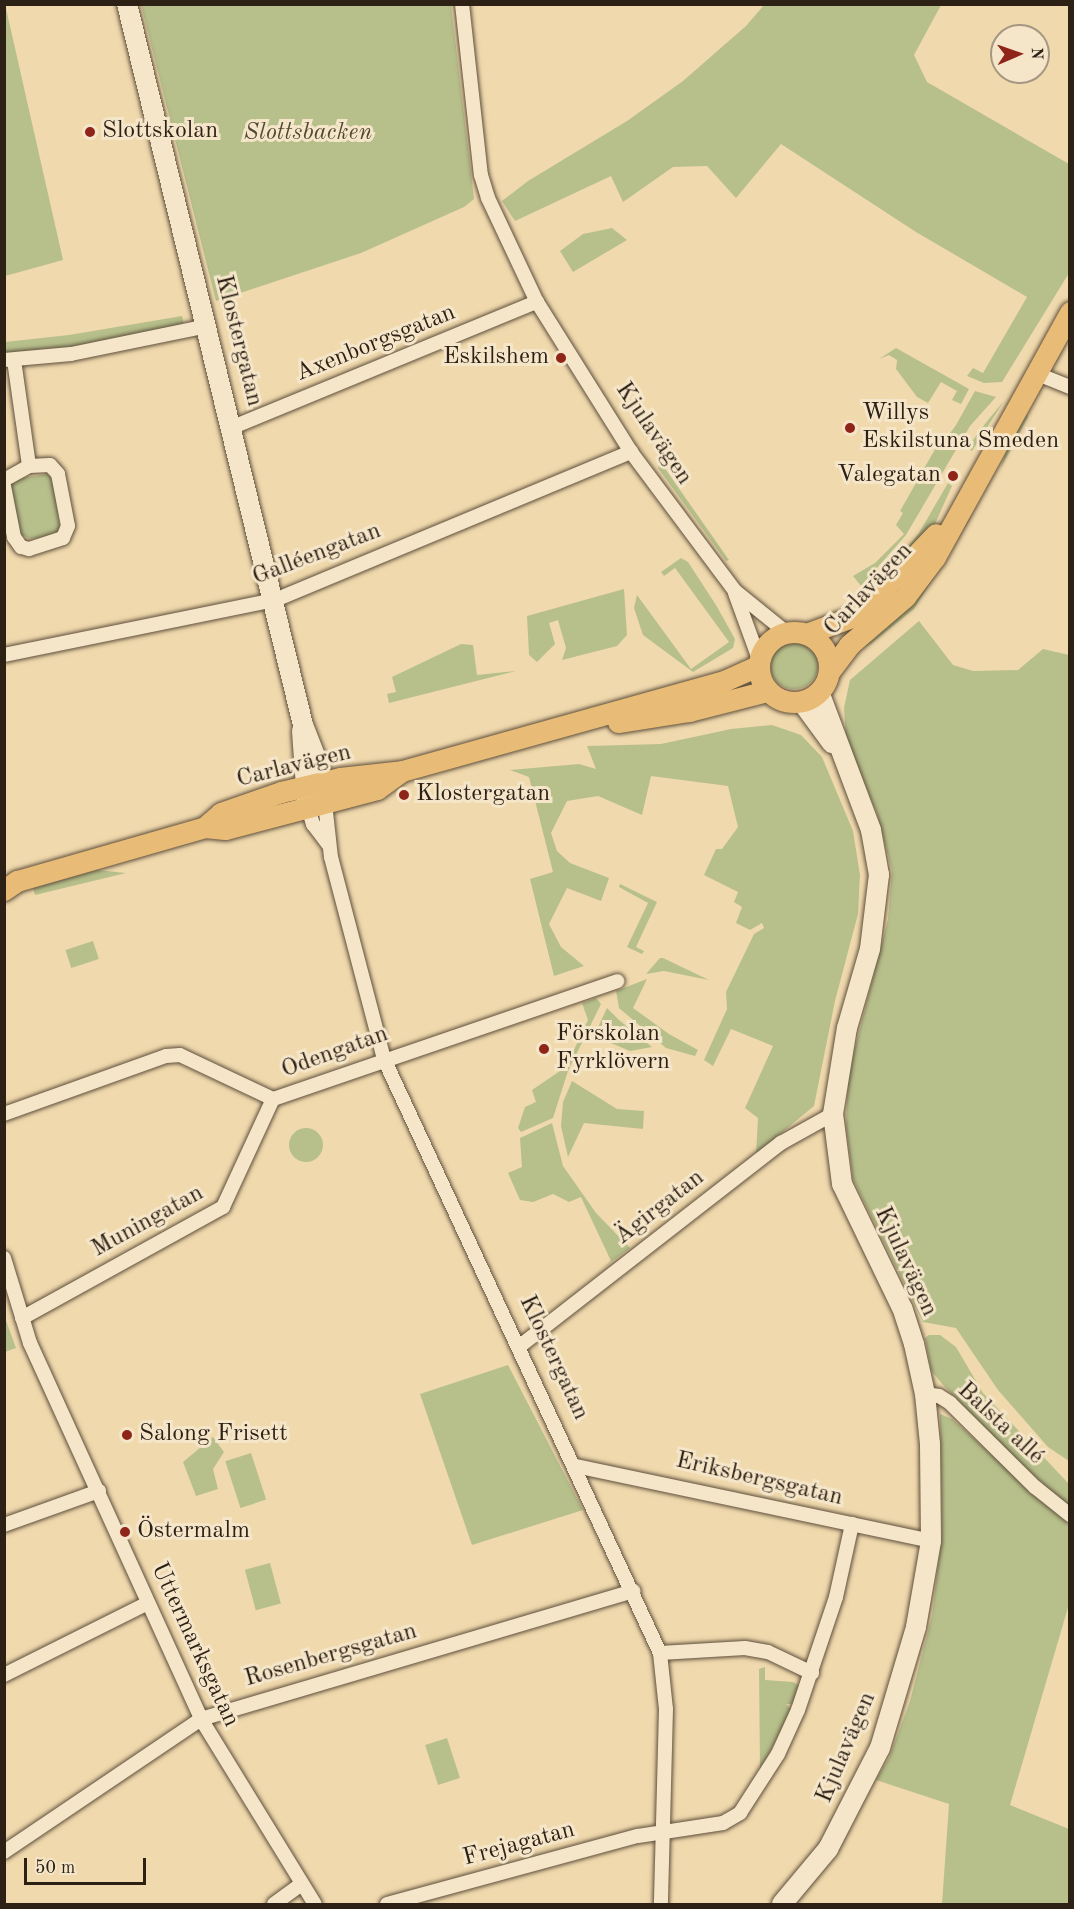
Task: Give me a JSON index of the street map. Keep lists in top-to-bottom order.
{
  "streets": {
    "main road": ["Carlavägen"],
    "street": [
      "Klostergatan",
      "Axenborgsgatan",
      "Kjulavägen",
      "Galléengatan",
      "Odengatan",
      "Ägirgatan",
      "Muningatan",
      "Balsta allé",
      "Eriksbergsgatan",
      "Uttermarksgatan",
      "Rosenbergsgatan",
      "Frejagatan"
    ]
  },
  "crossings": [
    ["Klostergatan", "Axenborgsgatan"],
    ["Klostergatan", "Galléengatan"],
    ["Klostergatan", "Carlavägen"],
    ["Klostergatan", "Odengatan"],
    ["Klostergatan", "Ägirgatan"],
    ["Klostergatan", "Eriksbergsgatan"],
    ["Klostergatan", "Rosenbergsgatan"],
    ["Klostergatan", "Frejagatan"],
    ["Axenborgsgatan", "Kjulavägen"],
    ["Kjulavägen", "Galléengatan"],
    ["Kjulavägen", "Carlavägen"],
    ["Kjulavägen", "Ägirgatan"],
    ["Kjulavägen", "Balsta allé"],
    ["Kjulavägen", "Eriksbergsgatan"],
    ["Odengatan", "Muningatan"],
    ["Muningatan", "Uttermarksgatan"],
    ["Eriksbergsgatan", "Frejagatan"],
    ["Uttermarksgatan", "Rosenbergsgatan"]
  ],
  "parks": ["Slottsbacken"],
  "places": [
    "Slottskolan",
    "Eskilshem",
    "Willys Eskilstuna Smeden",
    "Valegatan",
    "Klostergatan",
    "Förskolan Fyrklövern",
    "Salong Frisett",
    "Östermalm"
  ],
  "scale_bar": "50 m",
  "north": "right"
}
